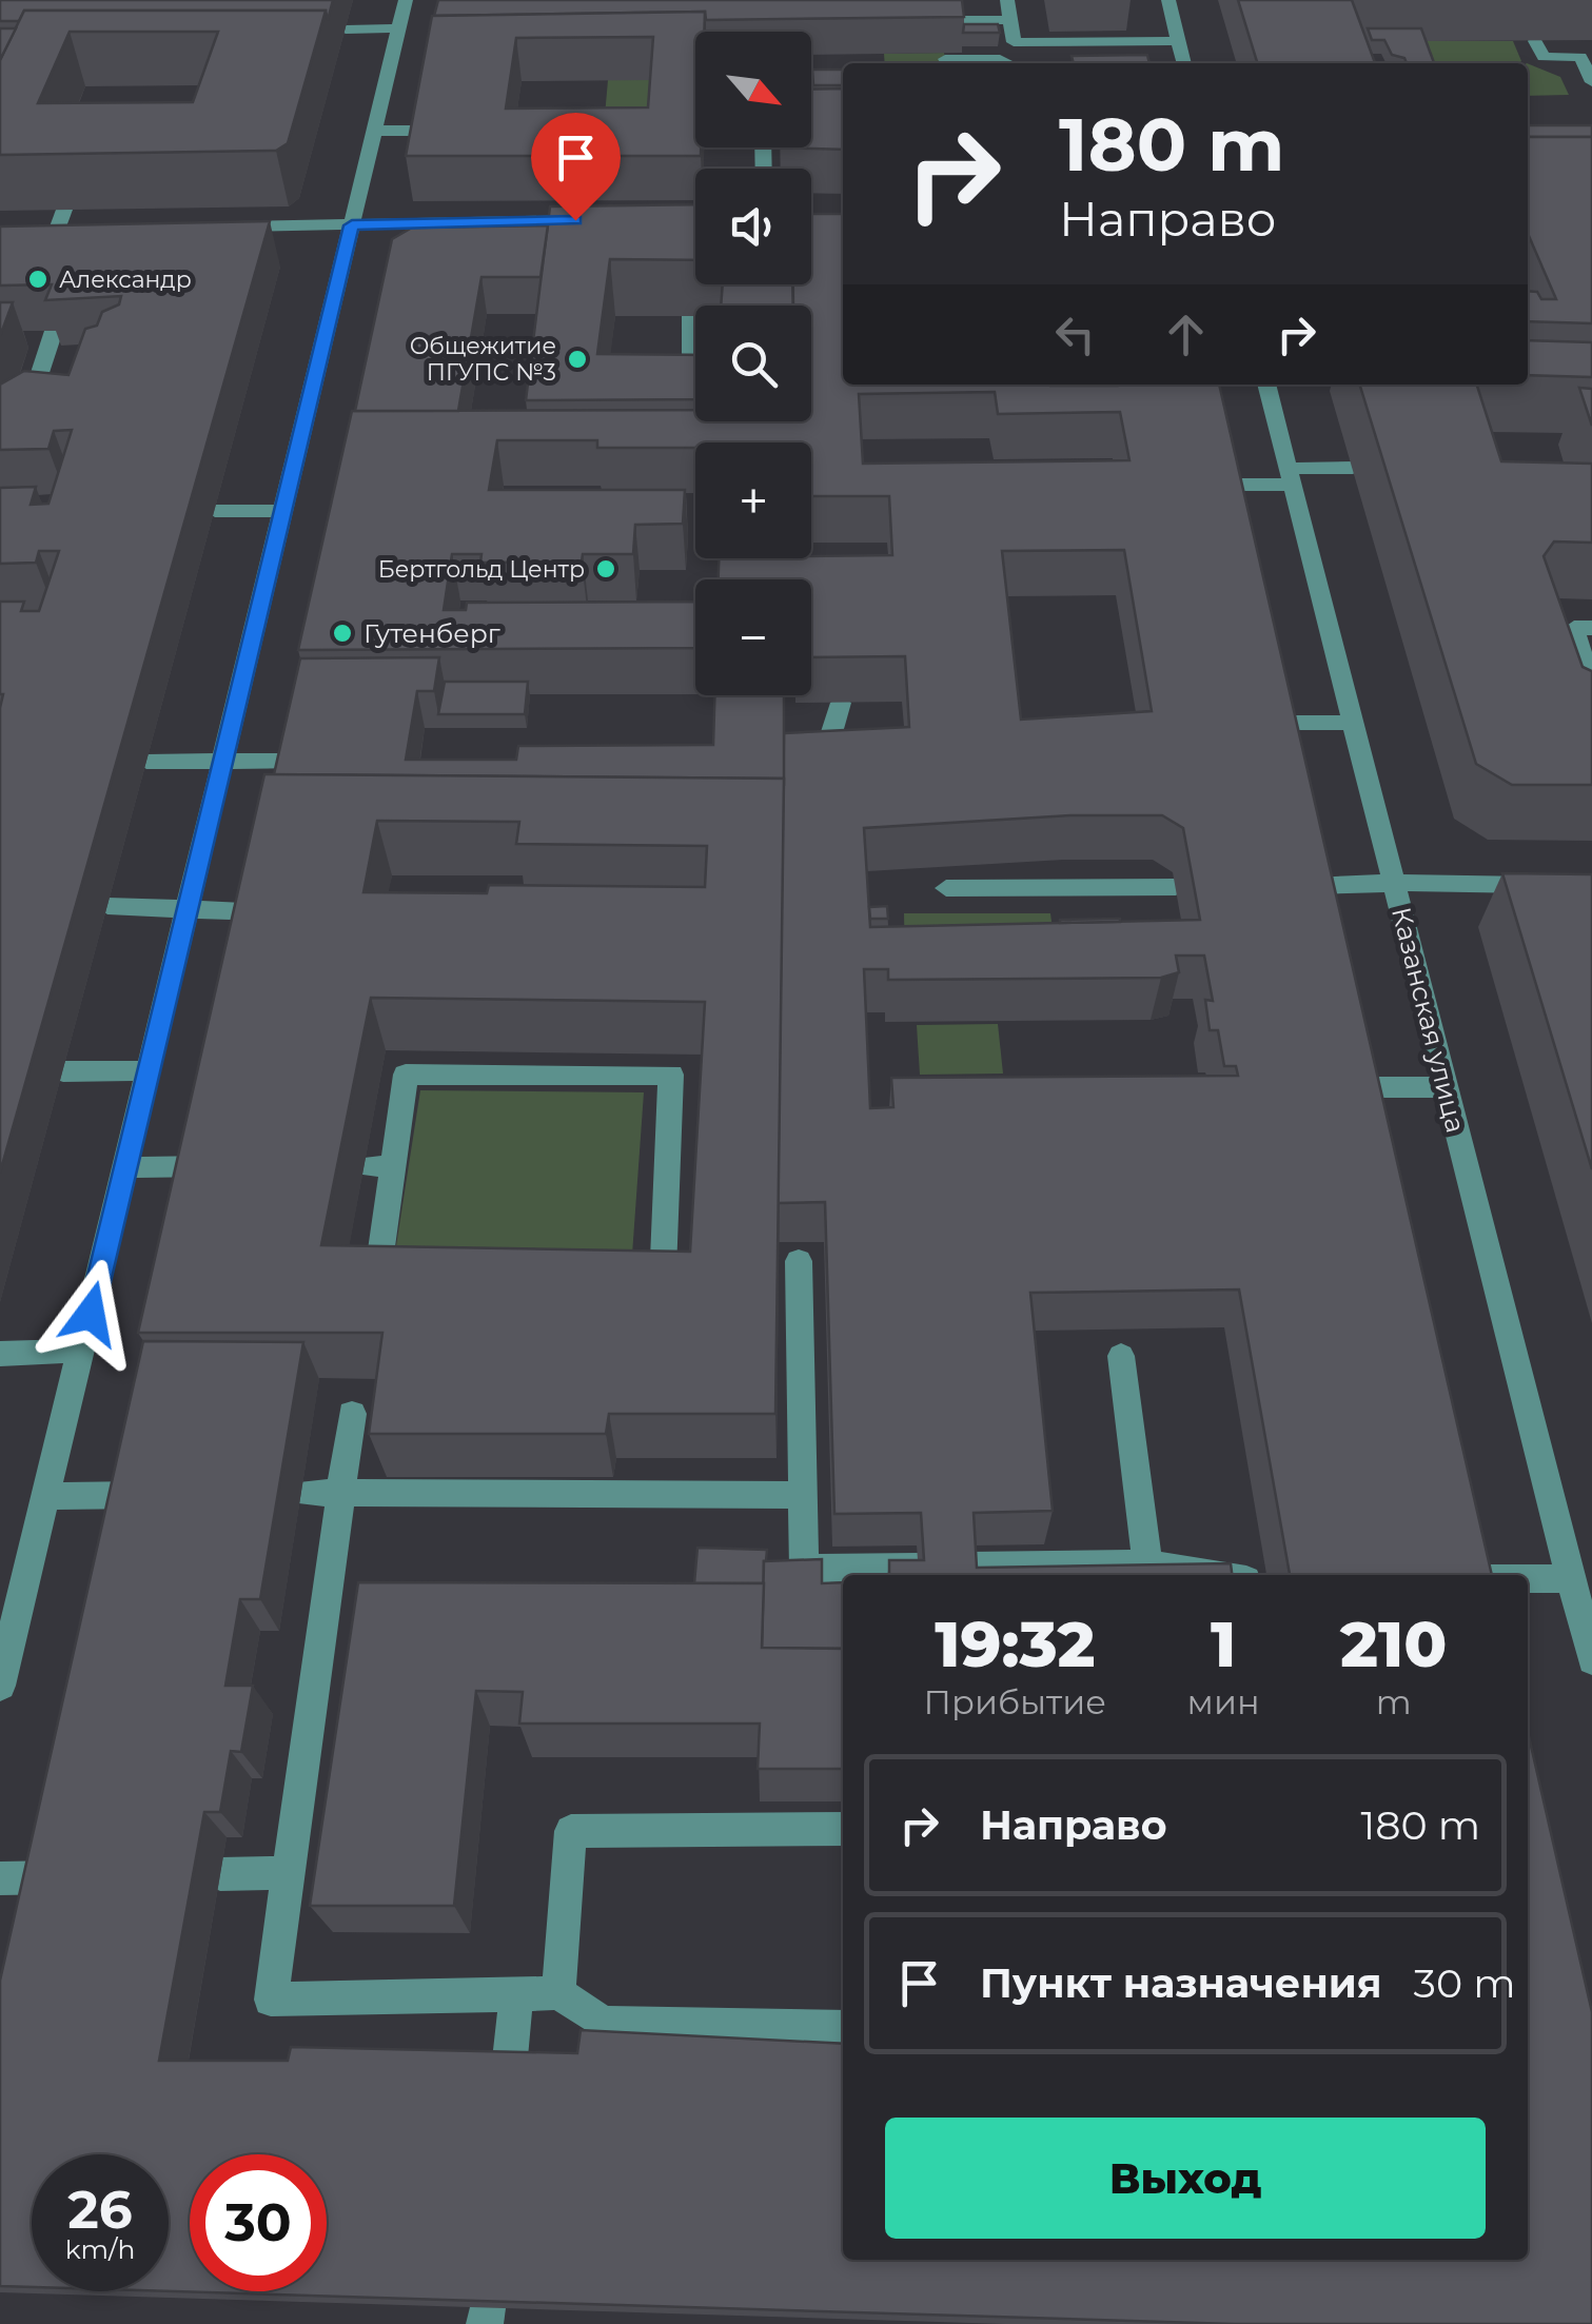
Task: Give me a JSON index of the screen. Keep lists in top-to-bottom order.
{
  "streets": {
    "street": ["Казанская улица"]
  },
  "places": [
    "Александр",
    "Общежитие ПГУПС №3",
    "Бертгольд Центр",
    "Гутенберг"
  ],
  "north": "bottom right",
  "page": {
    "map_buttons": ["+", "−"],
    "turn": ["180 m", "Направо"],
    "eta": [
      "19:32",
      "Прибытие",
      "1",
      "мин",
      "210",
      "m"
    ],
    "list": [
      {
        "name": "Направо",
        "value": "180 m"
      },
      {
        "name": "Пункт назначения",
        "value": "30 m"
      }
    ],
    "buttons": "Выход",
    "speed": "26 km/h",
    "limit": "30"
  }
}
